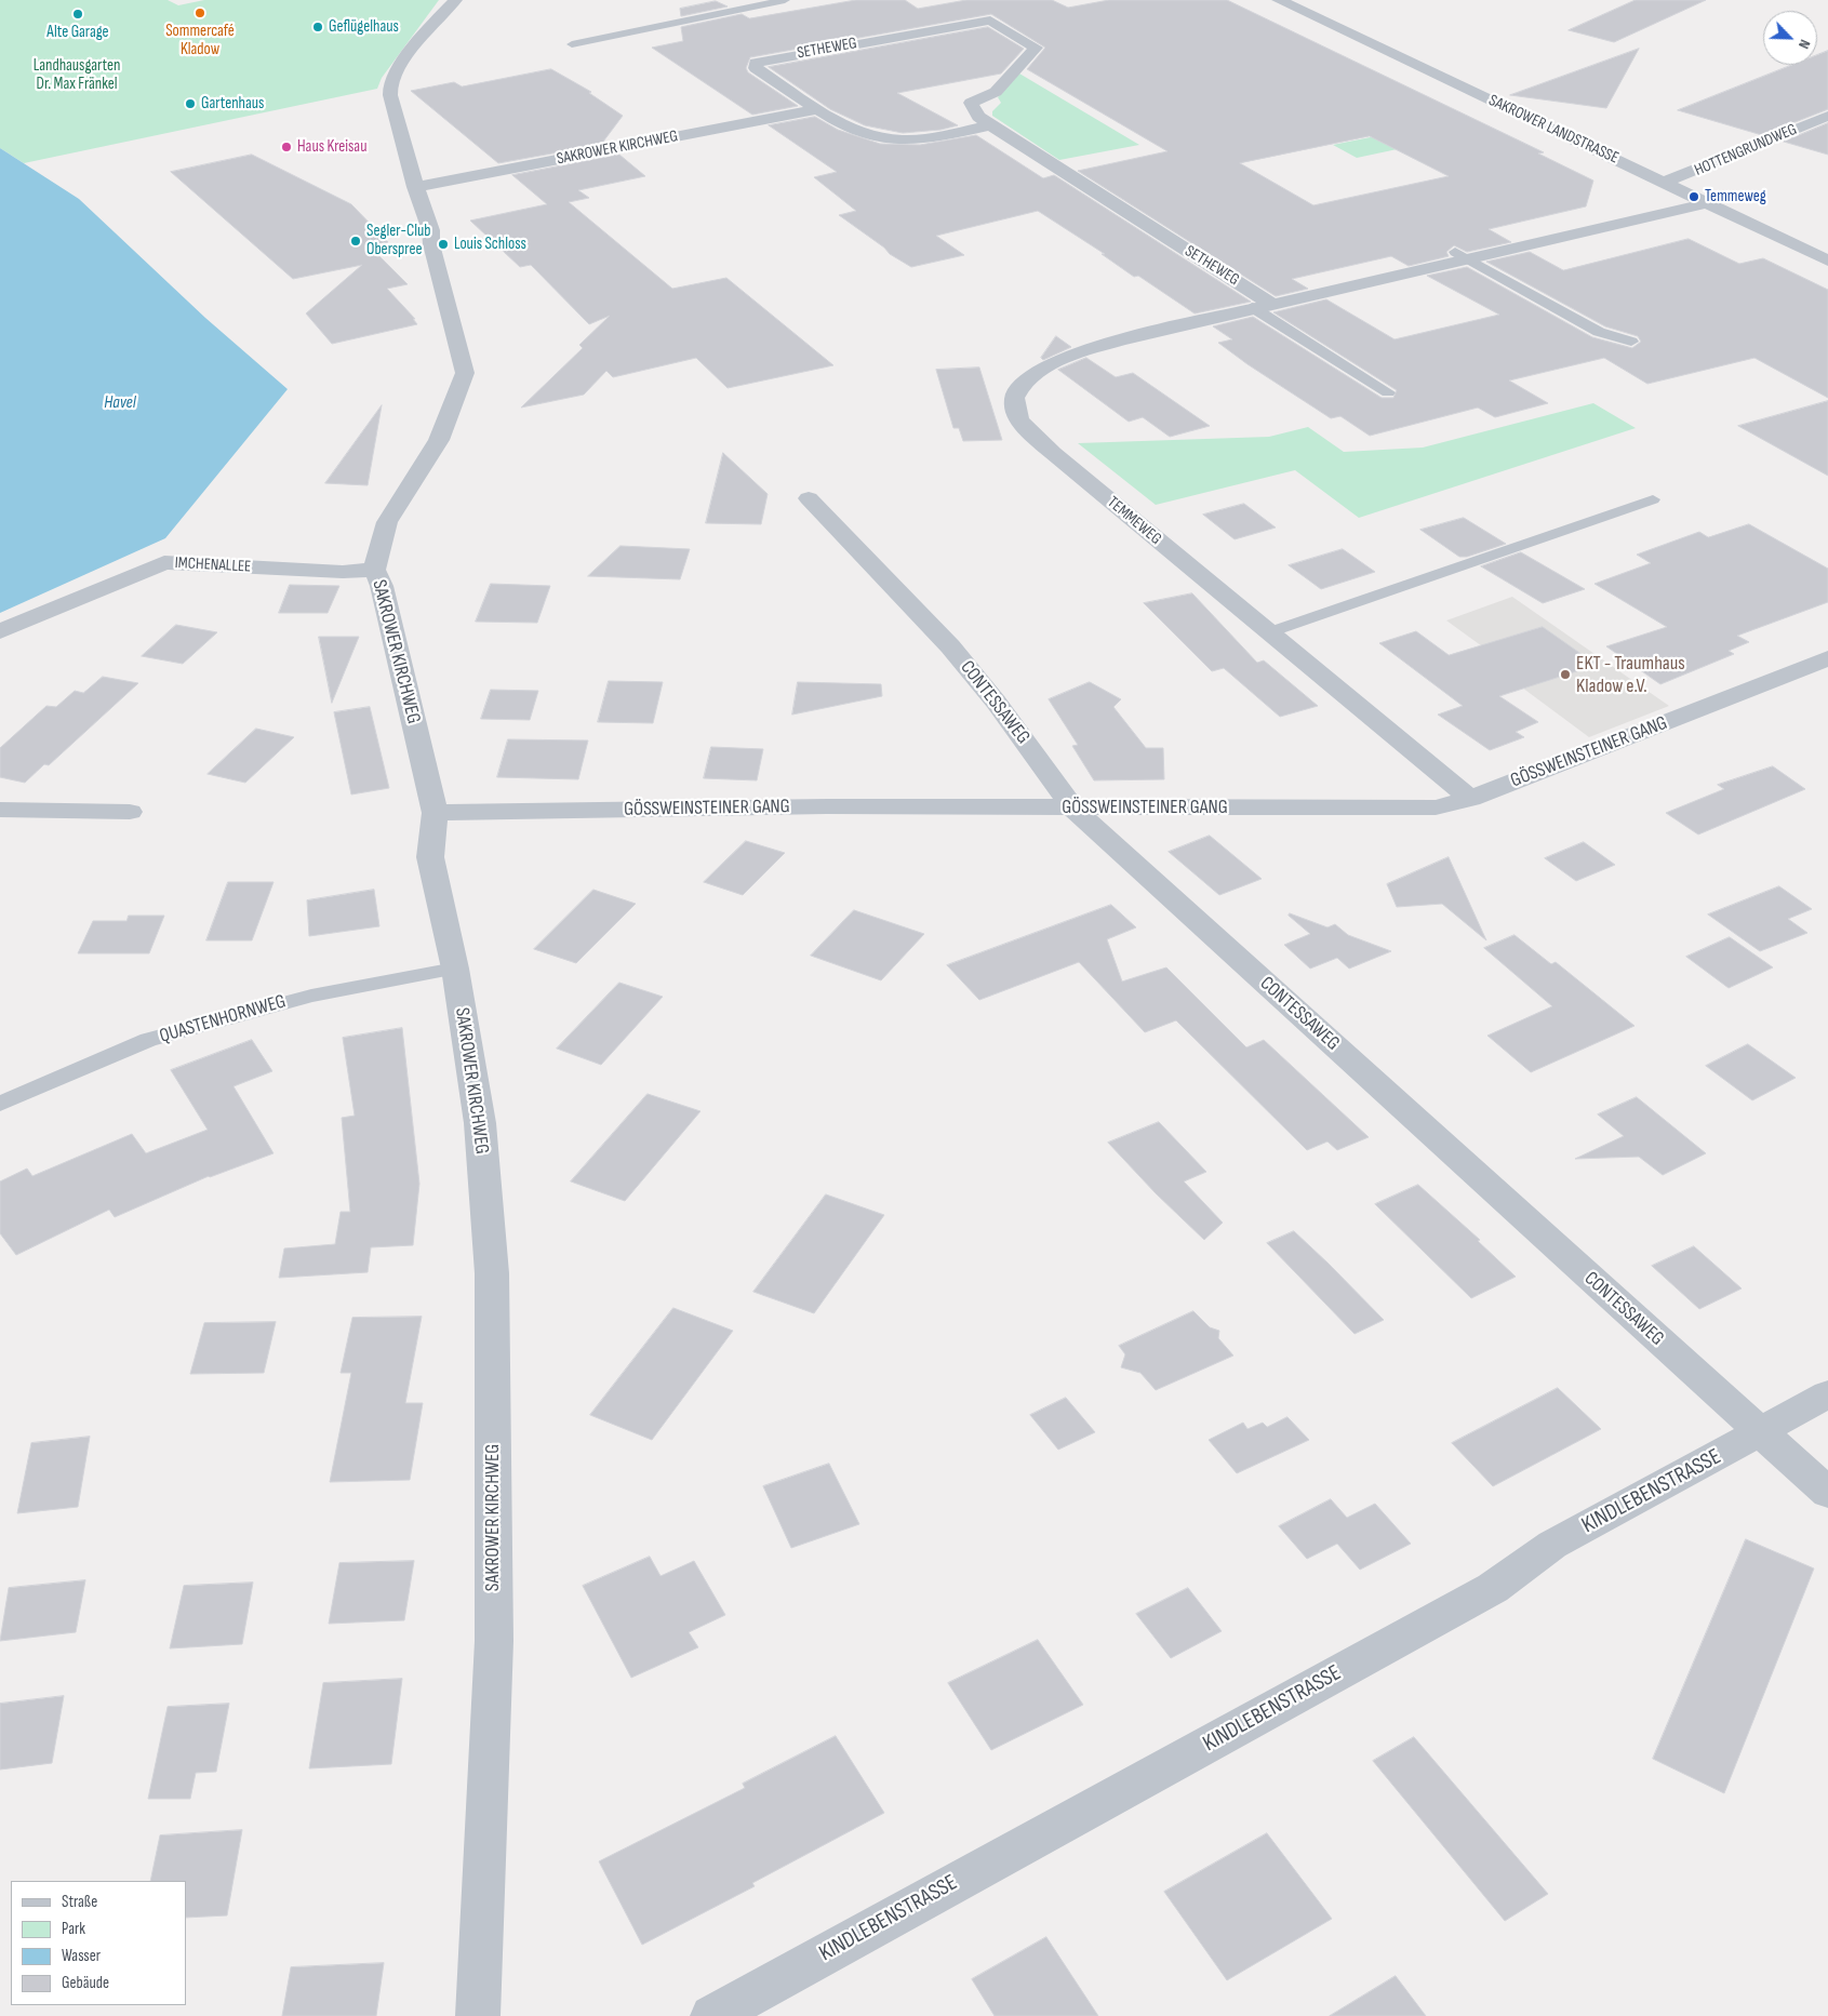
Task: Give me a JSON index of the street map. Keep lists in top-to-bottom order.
{
  "streets": {
    "street": [
      "SETHEWEG",
      "SAKROWER LANDSTRASSE",
      "SAKROWER KIRCHWEG",
      "HOTTENGRUNDWEG",
      "TEMMEWEG",
      "IMCHENALLEE",
      "CONTESSAWEG",
      "GÖSSWEINSTEINER GANG",
      "KINDLEBENSTRASSE"
    ],
    "lane": ["QUASTENHORNWEG"]
  },
  "crossings": [
    ["SETHEWEG", "SAKROWER KIRCHWEG"],
    ["SETHEWEG", "TEMMEWEG"],
    ["SAKROWER LANDSTRASSE", "HOTTENGRUNDWEG"],
    ["SAKROWER LANDSTRASSE", "TEMMEWEG"],
    ["SAKROWER KIRCHWEG", "IMCHENALLEE"],
    ["SAKROWER KIRCHWEG", "GÖSSWEINSTEINER GANG"],
    ["SAKROWER KIRCHWEG", "QUASTENHORNWEG"],
    ["TEMMEWEG", "GÖSSWEINSTEINER GANG"],
    ["CONTESSAWEG", "GÖSSWEINSTEINER GANG"],
    ["CONTESSAWEG", "KINDLEBENSTRASSE"]
  ],
  "water": ["Havel"],
  "parks": ["Landhausgarten Dr. Max Fränkel"],
  "places": [
    "Sommercafé Kladow",
    "Alte Garage",
    "Geflügelhaus",
    "Gartenhaus",
    "Haus Kreisau",
    "Temmeweg",
    "Segler-Club Oberspree",
    "Louis Schloss",
    "EKT - Traumhaus Kladow e.V."
  ],
  "legend": [
    "Straße",
    "Park",
    "Wasser",
    "Gebäude"
  ],
  "north": "bottom right"
}
